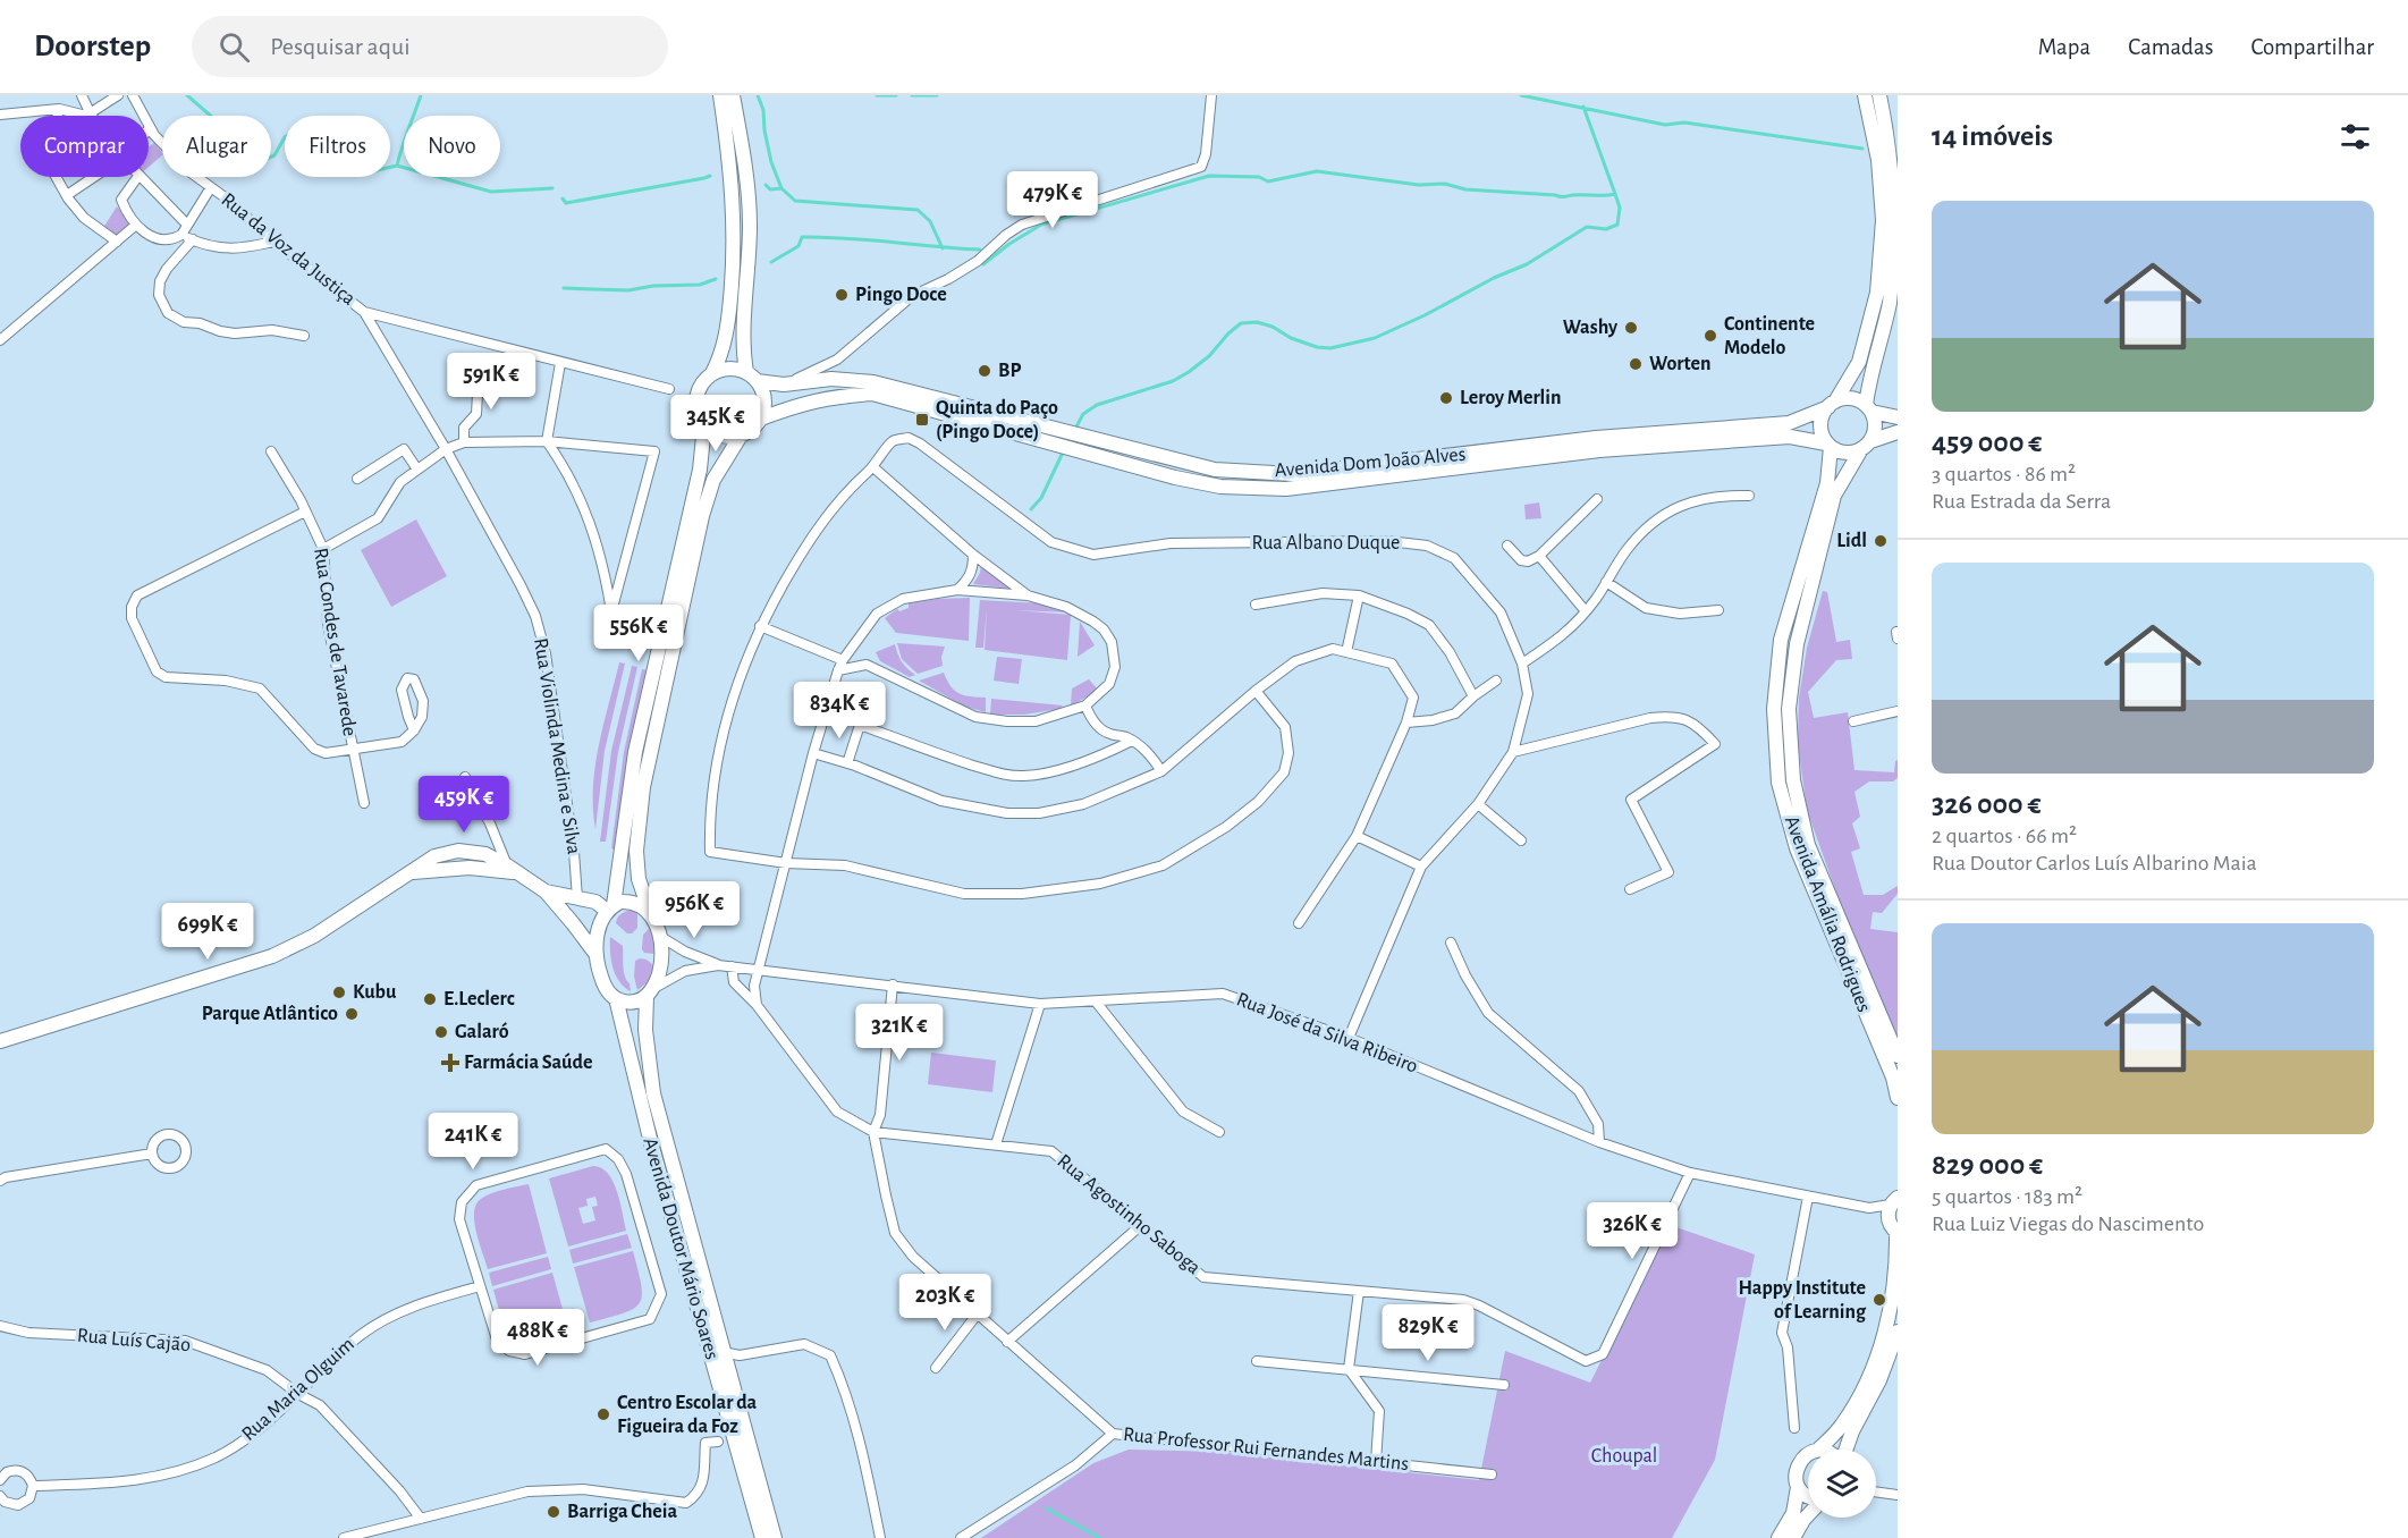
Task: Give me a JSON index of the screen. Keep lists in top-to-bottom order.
{
  "streets": {
    "main road": ["Avenida Dom João Alves", "Avenida Amália Rodrigues", "Avenida Doutor Mário Soares"],
    "street": [
      "Rua da Voz da Justiça",
      "Rua Albano Duque",
      "Rua Condes de Tavarede",
      "Rua Violinda Medina e Silva",
      "Rua José da Silva Ribeiro",
      "Rua Agostinho Saboga",
      "Rua Luís Cajão",
      "Rua Maria Olguim",
      "Rua Professor Rui Fernandes Martins"
    ]
  },
  "crossings": [
    ["Rua da Voz da Justiça", "Rua Violinda Medina e Silva"],
    ["Avenida Dom João Alves", "Avenida Amália Rodrigues"],
    ["Rua Albano Duque", "Rua José da Silva Ribeiro"],
    ["Rua José da Silva Ribeiro", "Rua Agostinho Saboga"],
    ["Rua José da Silva Ribeiro", "Avenida Doutor Mário Soares"],
    ["Rua Agostinho Saboga", "Rua Professor Rui Fernandes Martins"],
    ["Rua Luís Cajão", "Rua Maria Olguim"]
  ],
  "parks": ["Choupal"],
  "places": {
    "other": [
      "Pingo Doce",
      "Washy",
      "Continente Modelo",
      "Worten",
      "BP",
      "Leroy Merlin",
      "Lidl",
      "Kubu",
      "E.Leclerc",
      "Parque Atlântico",
      "Galaró",
      "Happy Institute of Learning",
      "Centro Escolar da Figueira da Foz",
      "Barriga Cheia"
    ],
    "transit": ["Quinta do Paço (Pingo Doce)"],
    "health": ["Farmácia Saúde"]
  },
  "page": {
    "header": "Doorstep",
    "search": "Pesquisar aqui",
    "nav": ["Mapa", "Camadas", "Compartilhar"],
    "heading": "14 imóveis",
    "chip": [
      "Comprar",
      "Alugar",
      "Filtros",
      "Novo"
    ],
    "price": [
      "479K €",
      "591K €",
      "345K €",
      "556K €",
      "834K €",
      "459K €",
      "956K €",
      "699K €",
      "321K €",
      "241K €",
      "326K €",
      "203K €",
      "829K €",
      "488K €"
    ],
    "list": [
      {
        "name": "459 000 €",
        "note": "3 quartos · 86 m² · Rua Estrada da Serra"
      },
      {
        "name": "326 000 €",
        "note": "2 quartos · 66 m² · Rua Doutor Carlos Luís Albarino Maia"
      },
      {
        "name": "829 000 €",
        "note": "5 quartos · 183 m² · Rua Luiz Viegas do Nascimento"
      }
    ]
  }
}
